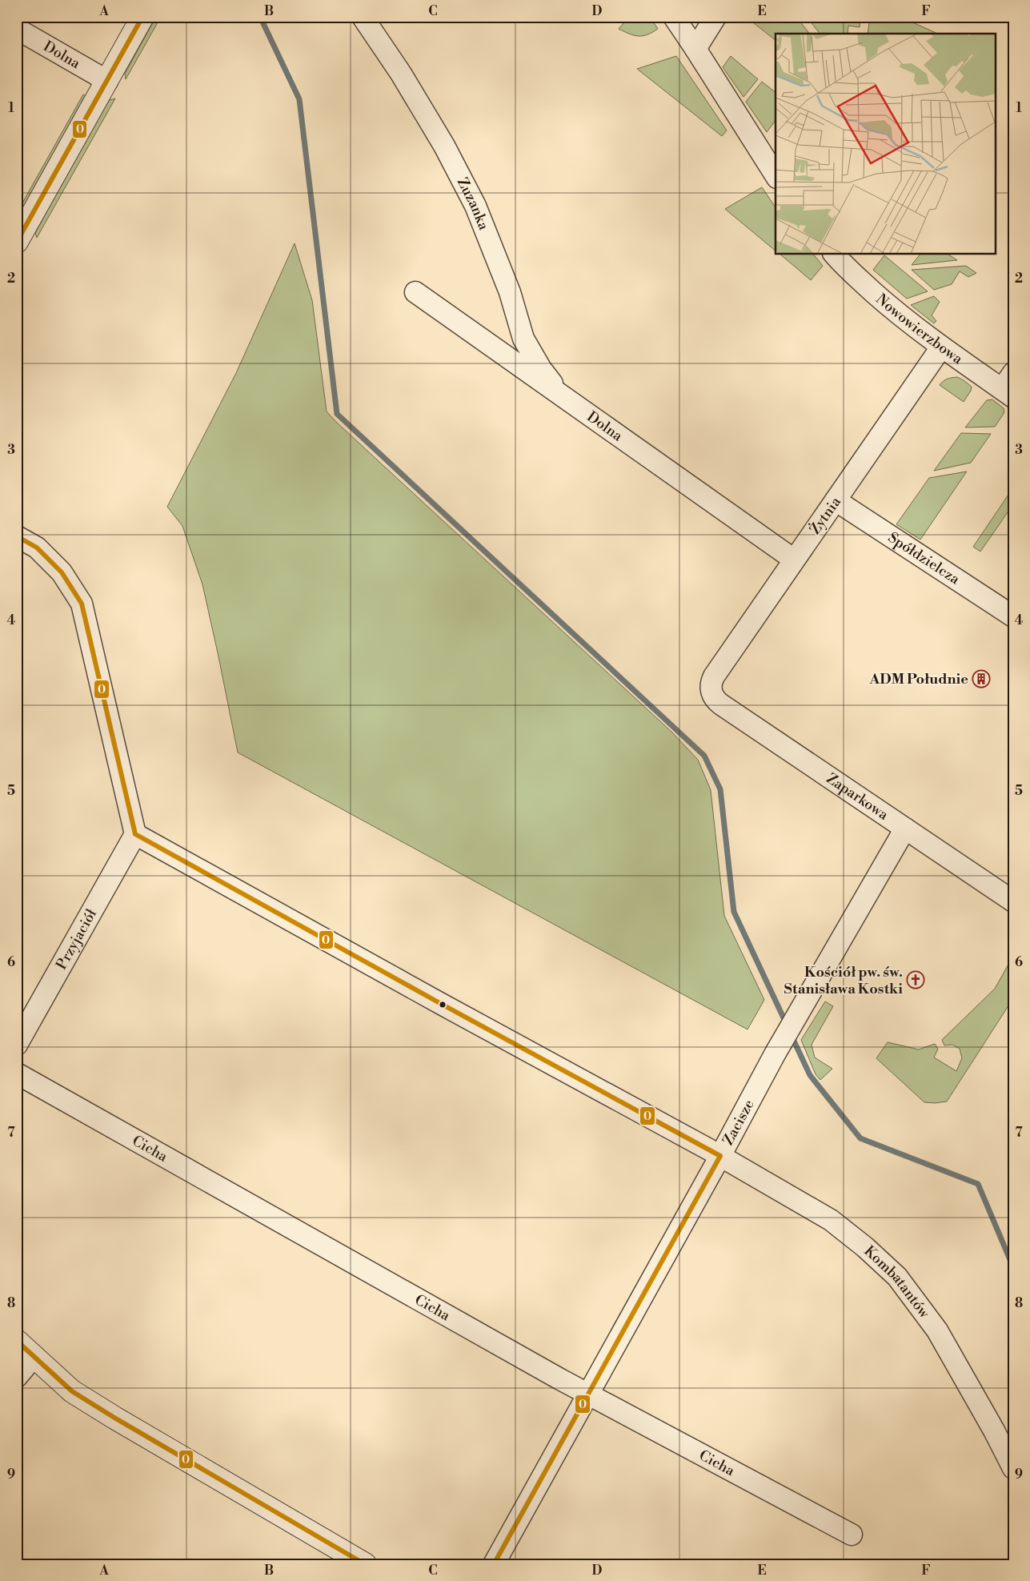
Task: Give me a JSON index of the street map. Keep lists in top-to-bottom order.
{
  "streets": {
    "street": [
      "Dolna",
      "Zuzanka",
      "Nowowierzbowa",
      "Żytnia",
      "Spółdzielcza",
      "Zaparkowa",
      "Przyjaciół",
      "Zacisze",
      "Cicha",
      "Kombatantów"
    ]
  },
  "crossings": [
    ["Dolna", "Zuzanka"],
    ["Dolna", "Żytnia"],
    ["Nowowierzbowa", "Żytnia"],
    ["Żytnia", "Spółdzielcza"],
    ["Żytnia", "Zaparkowa"],
    ["Zaparkowa", "Zacisze"],
    ["Zacisze", "Cicha"],
    ["Zacisze", "Kombatantów"]
  ],
  "places": {
    "building": ["ADM Południe"],
    "church": ["Kościół pw. św. Stanisława Kostki"]
  },
  "lines": ["transit line 0"],
  "grid": {
    "columns": [
      "A",
      "B",
      "C",
      "D",
      "E",
      "F"
    ],
    "rows": [
      "1",
      "2",
      "3",
      "4",
      "5",
      "6",
      "7",
      "8",
      "9"
    ]
  }
}
